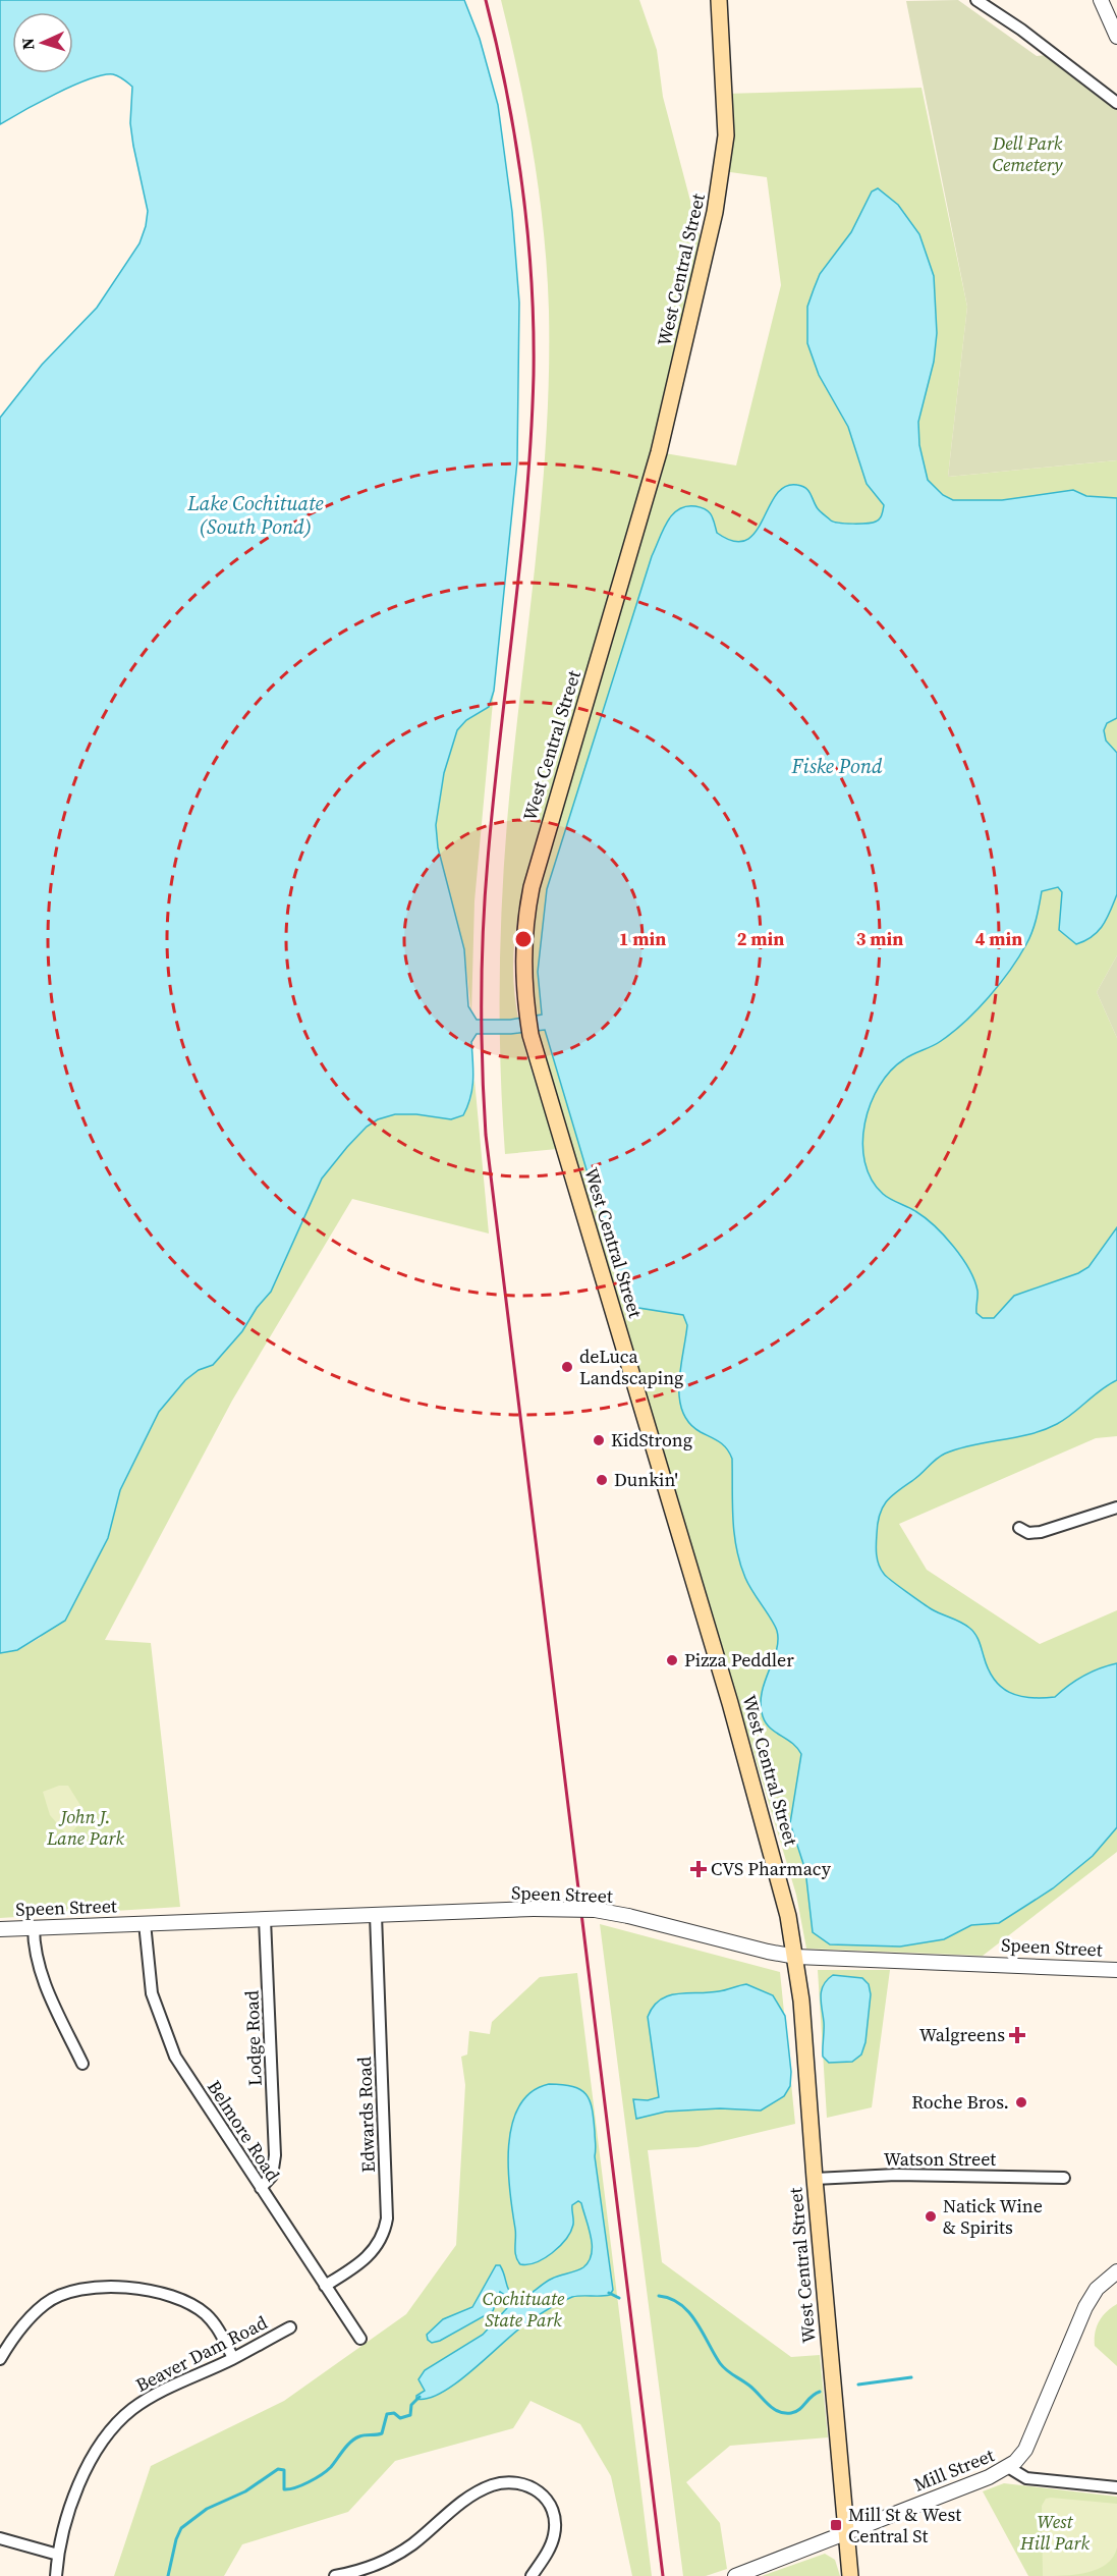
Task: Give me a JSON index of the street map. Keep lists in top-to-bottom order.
{
  "streets": {
    "main road": ["West Central Street"],
    "street": [
      "Speen Street",
      "Lodge Road",
      "Edwards Road",
      "Belmore Road",
      "Watson Street",
      "Beaver Dam Road",
      "Mill Street"
    ]
  },
  "crossings": [
    ["West Central Street", "Speen Street"],
    ["West Central Street", "Watson Street"],
    ["West Central Street", "Mill Street"],
    ["Speen Street", "Lodge Road"],
    ["Speen Street", "Edwards Road"],
    ["Speen Street", "Belmore Road"],
    ["Lodge Road", "Belmore Road"],
    ["Edwards Road", "Belmore Road"]
  ],
  "water": ["Lake Cochituate (South Pond)", "Fiske Pond"],
  "parks": [
    "Dell Park Cemetery",
    "John J. Lane Park",
    "Cochituate State Park",
    "West Hill Park"
  ],
  "places": {
    "other": [
      "deLuca Landscaping",
      "KidStrong",
      "Dunkin'",
      "Pizza Peddler",
      "Roche Bros.",
      "Natick Wine & Spirits"
    ],
    "health": ["CVS Pharmacy", "Walgreens"],
    "transit": ["Mill St & West Central St"]
  },
  "north": "left",
  "rings": [
    "1 min",
    "2 min",
    "3 min",
    "4 min"
  ]
}
